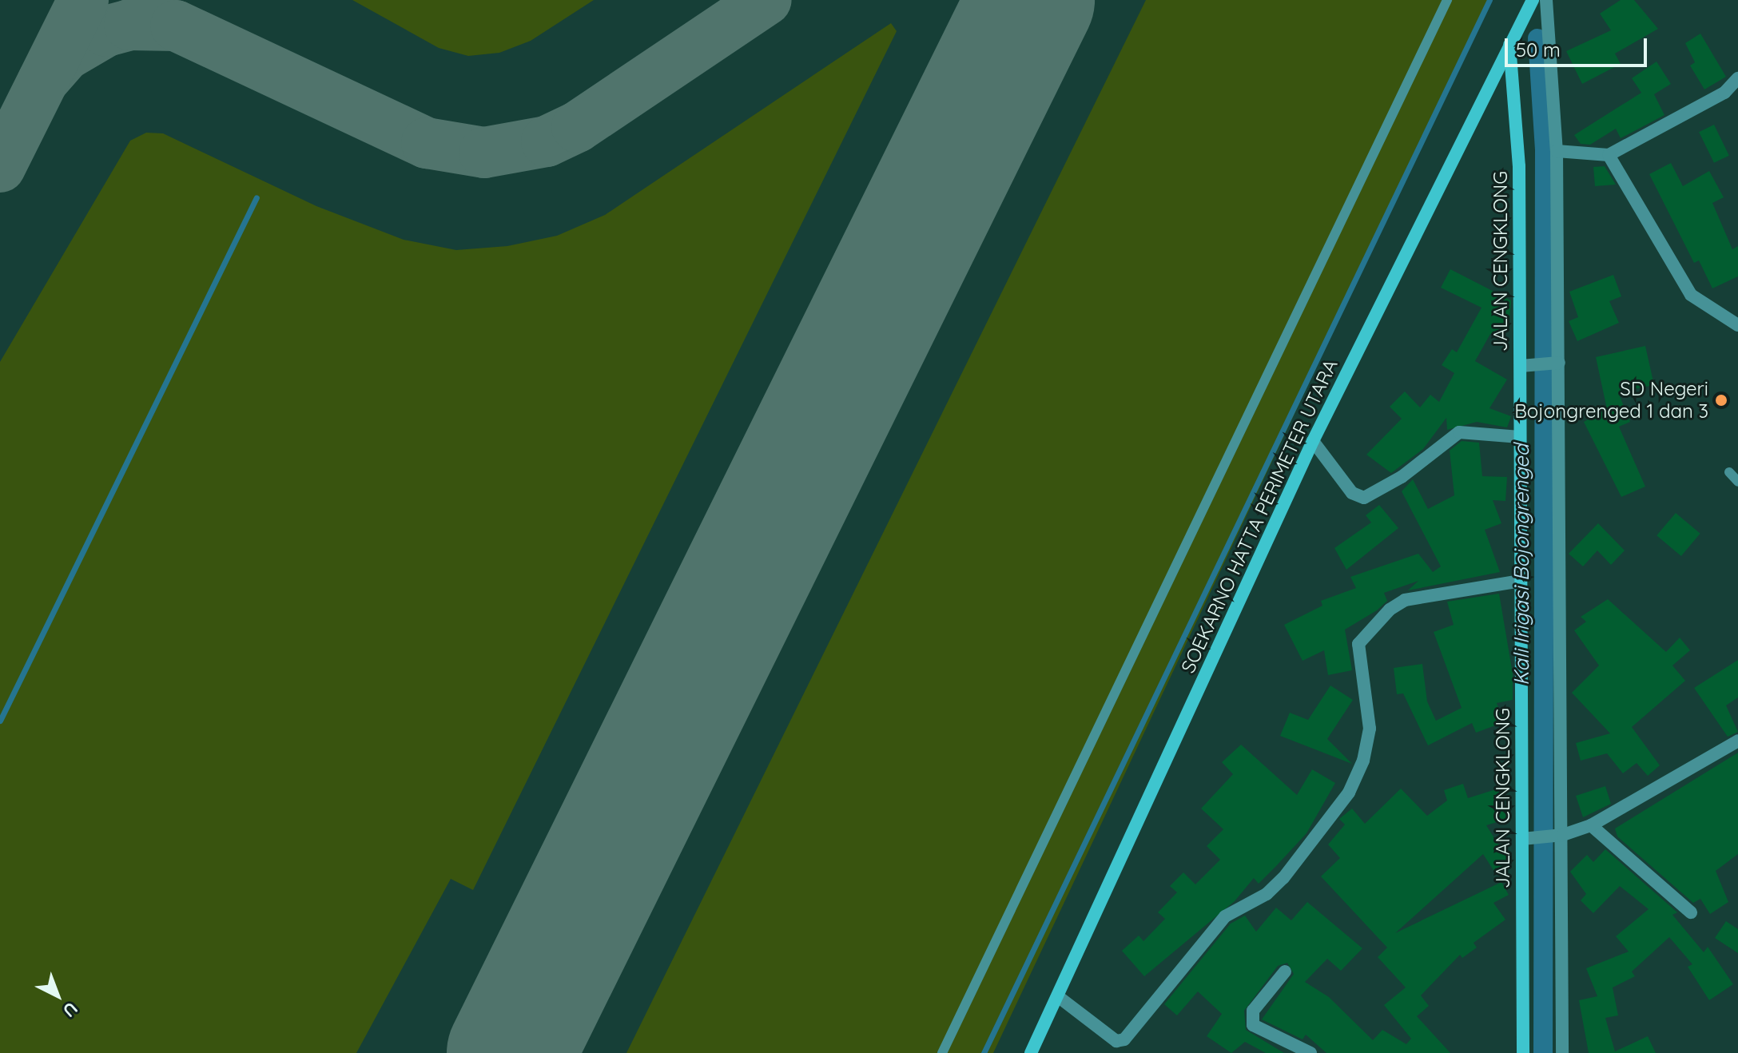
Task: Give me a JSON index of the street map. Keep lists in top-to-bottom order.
{
  "streets": {
    "main road": ["JALAN CENGKLONG", "SOEKARNO HATTA PERIMETER UTARA"]
  },
  "crossings": [
    ["JALAN CENGKLONG", "SOEKARNO HATTA PERIMETER UTARA"]
  ],
  "water": ["Kali Irigasi Bojongrenged"],
  "places": ["SD Negeri Bojongrenged 1 dan 3"],
  "scale_bar": "50 m",
  "north": "bottom right"
}
